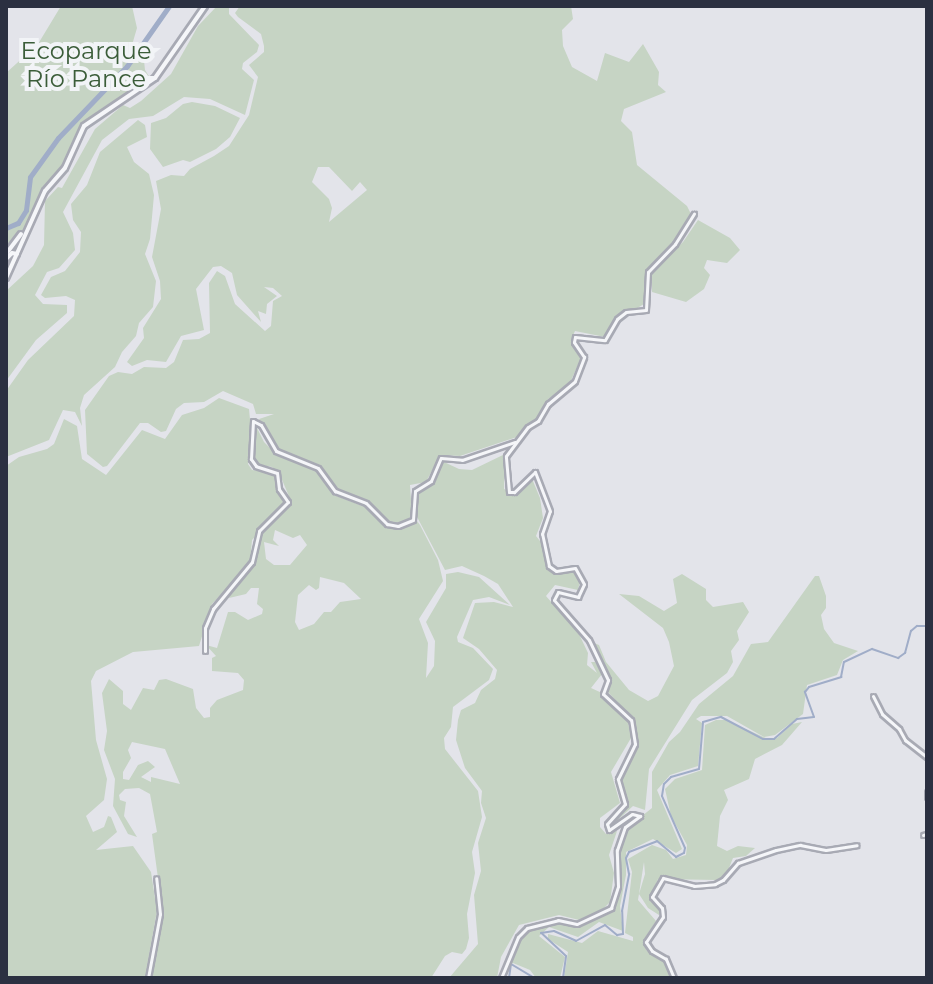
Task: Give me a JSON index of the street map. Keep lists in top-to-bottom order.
{
  "parks": ["Ecoparque Río Pance"]
}
